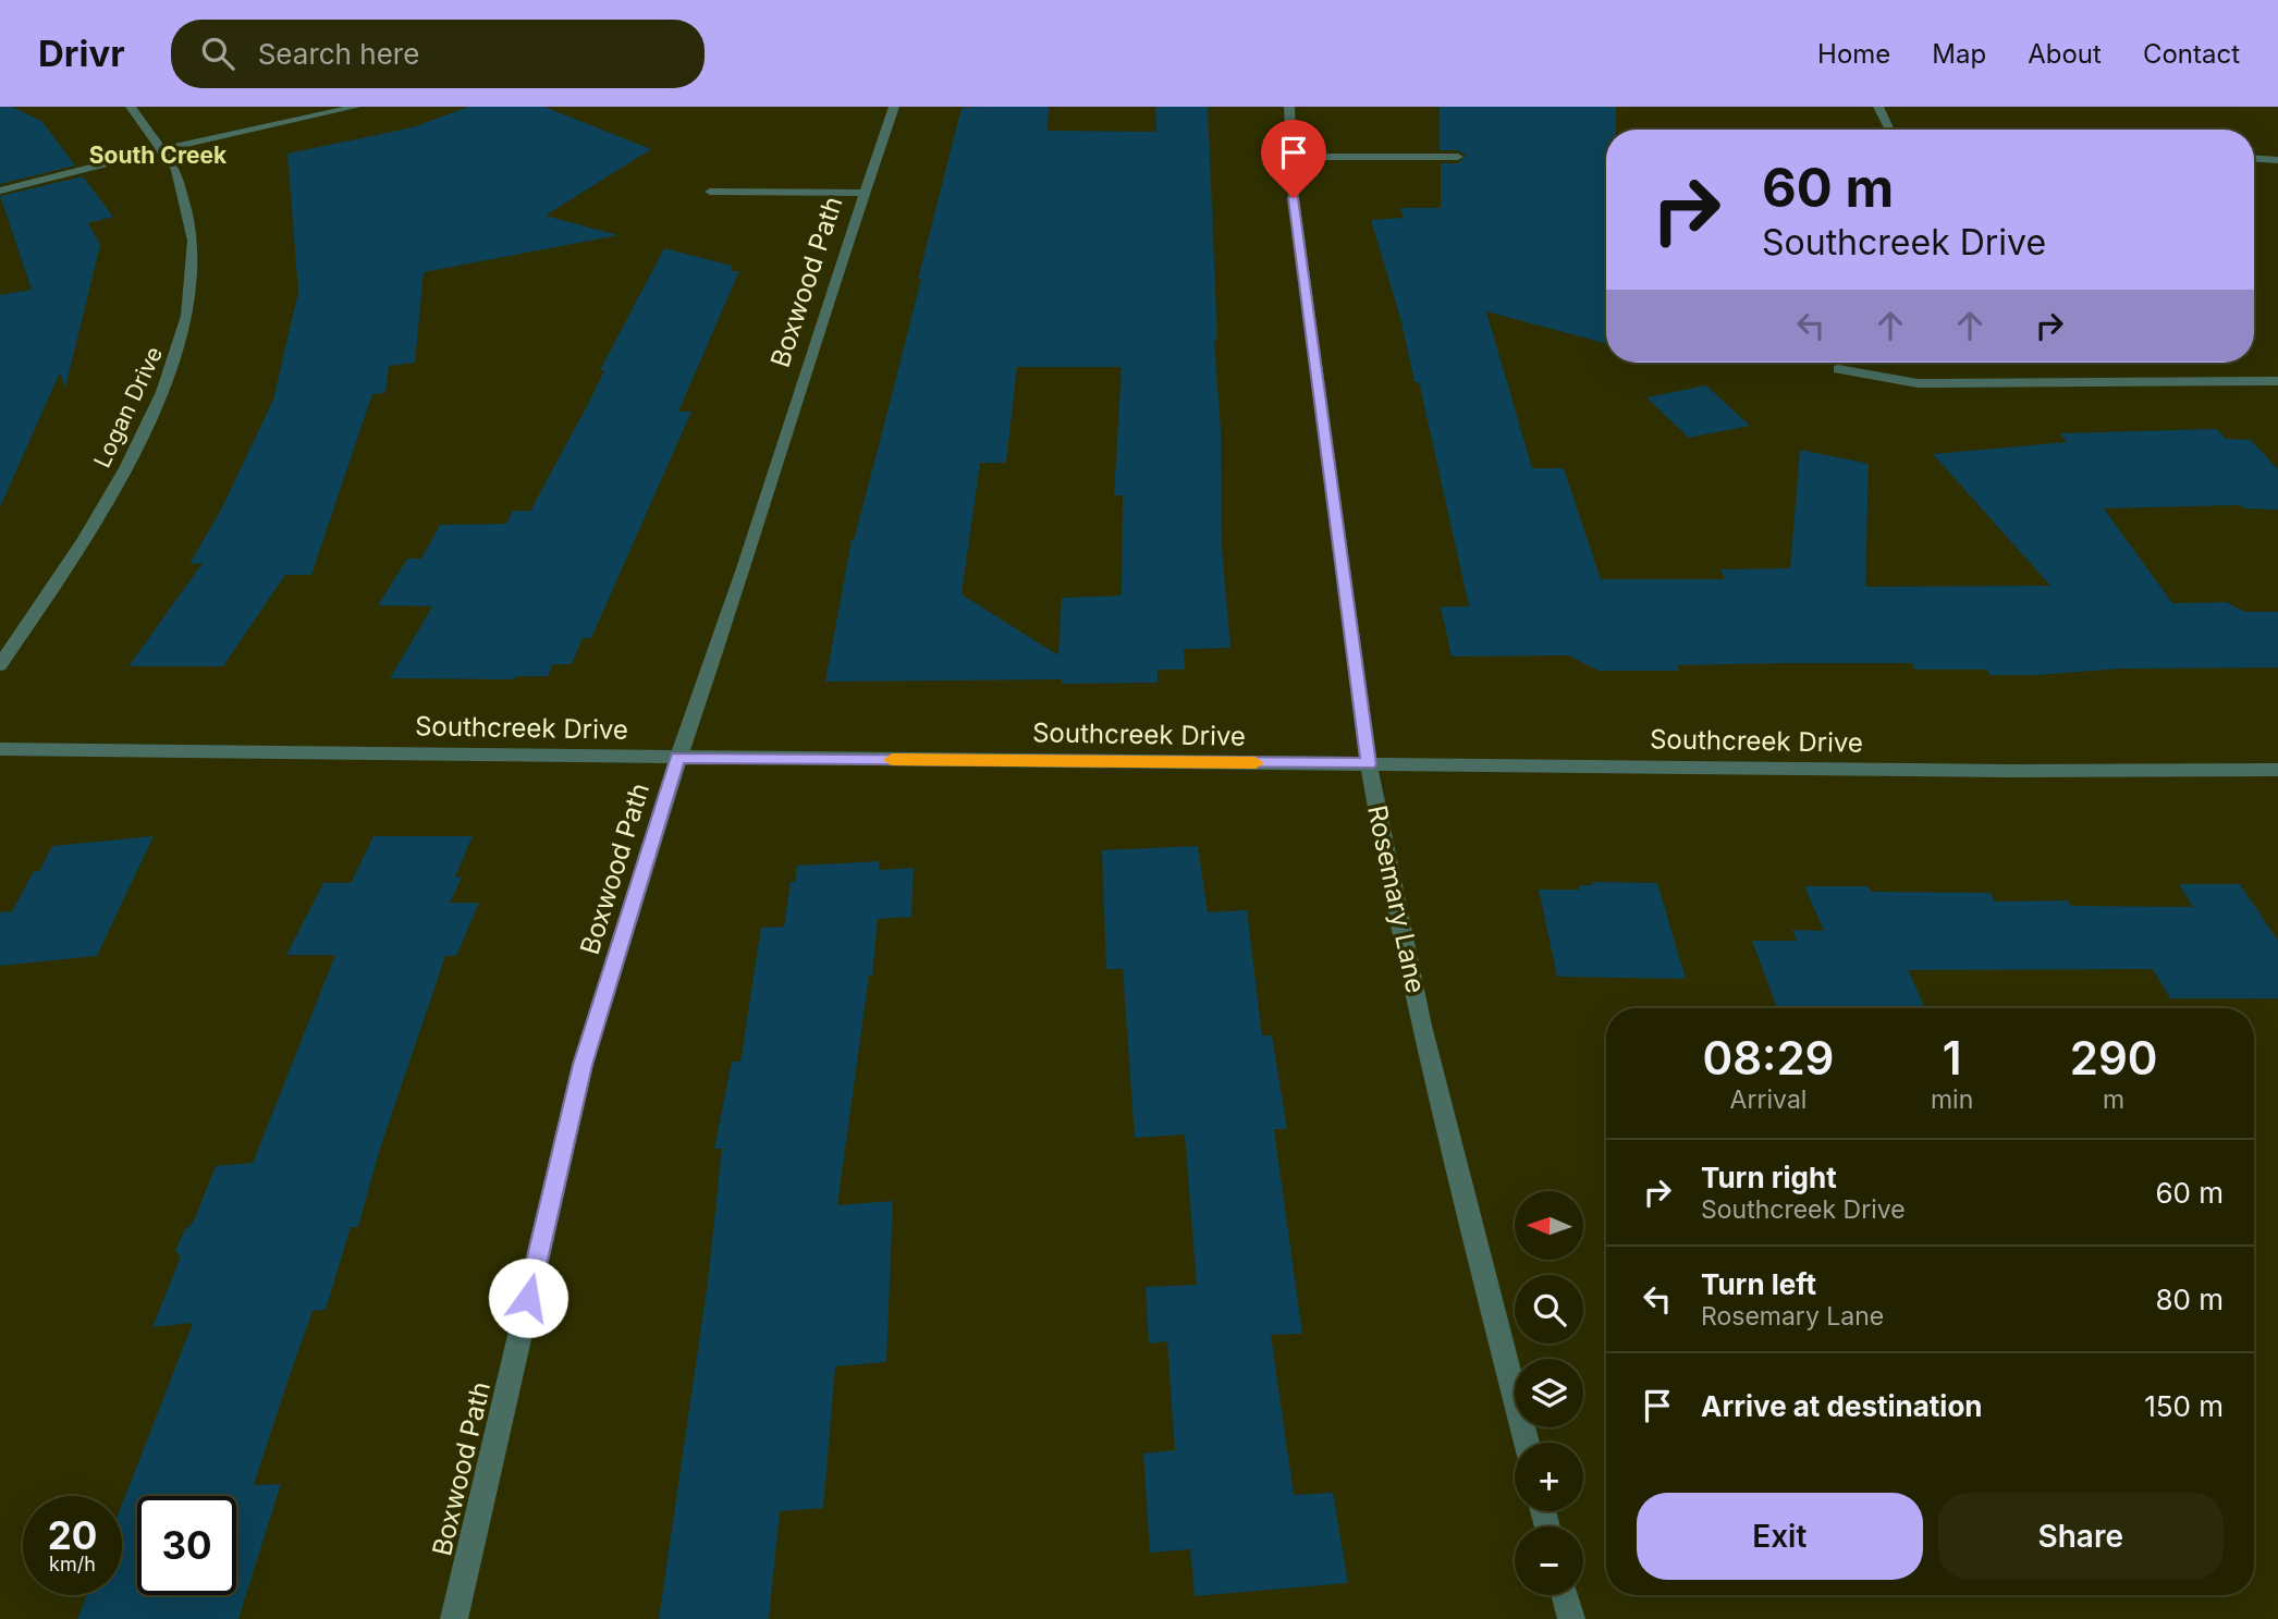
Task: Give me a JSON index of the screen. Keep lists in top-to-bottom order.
{
  "streets": {
    "street": [
      "Boxwood Path",
      "Logan Drive",
      "Southcreek Drive",
      "Rosemary Lane"
    ]
  },
  "crossings": [
    ["Boxwood Path", "Southcreek Drive"],
    ["Southcreek Drive", "Rosemary Lane"]
  ],
  "districts": ["South Creek"],
  "north": "left",
  "page": {
    "header": "Drivr",
    "search": "Search here",
    "nav": [
      "Home",
      "Map",
      "About",
      "Contact"
    ],
    "turn": ["60 m", "Southcreek Drive"],
    "eta": [
      "08:29",
      "Arrival",
      "1",
      "min",
      "290",
      "m"
    ],
    "list": [
      {
        "name": "Turn right",
        "note": "Southcreek Drive",
        "value": "60 m"
      },
      {
        "name": "Turn left",
        "note": "Rosemary Lane",
        "value": "80 m"
      },
      {
        "name": "Arrive at destination",
        "value": "150 m"
      }
    ],
    "map_buttons": ["+", "−"],
    "buttons": ["Exit", "Share"],
    "speed": "20 km/h",
    "limit": "30"
  }
}
